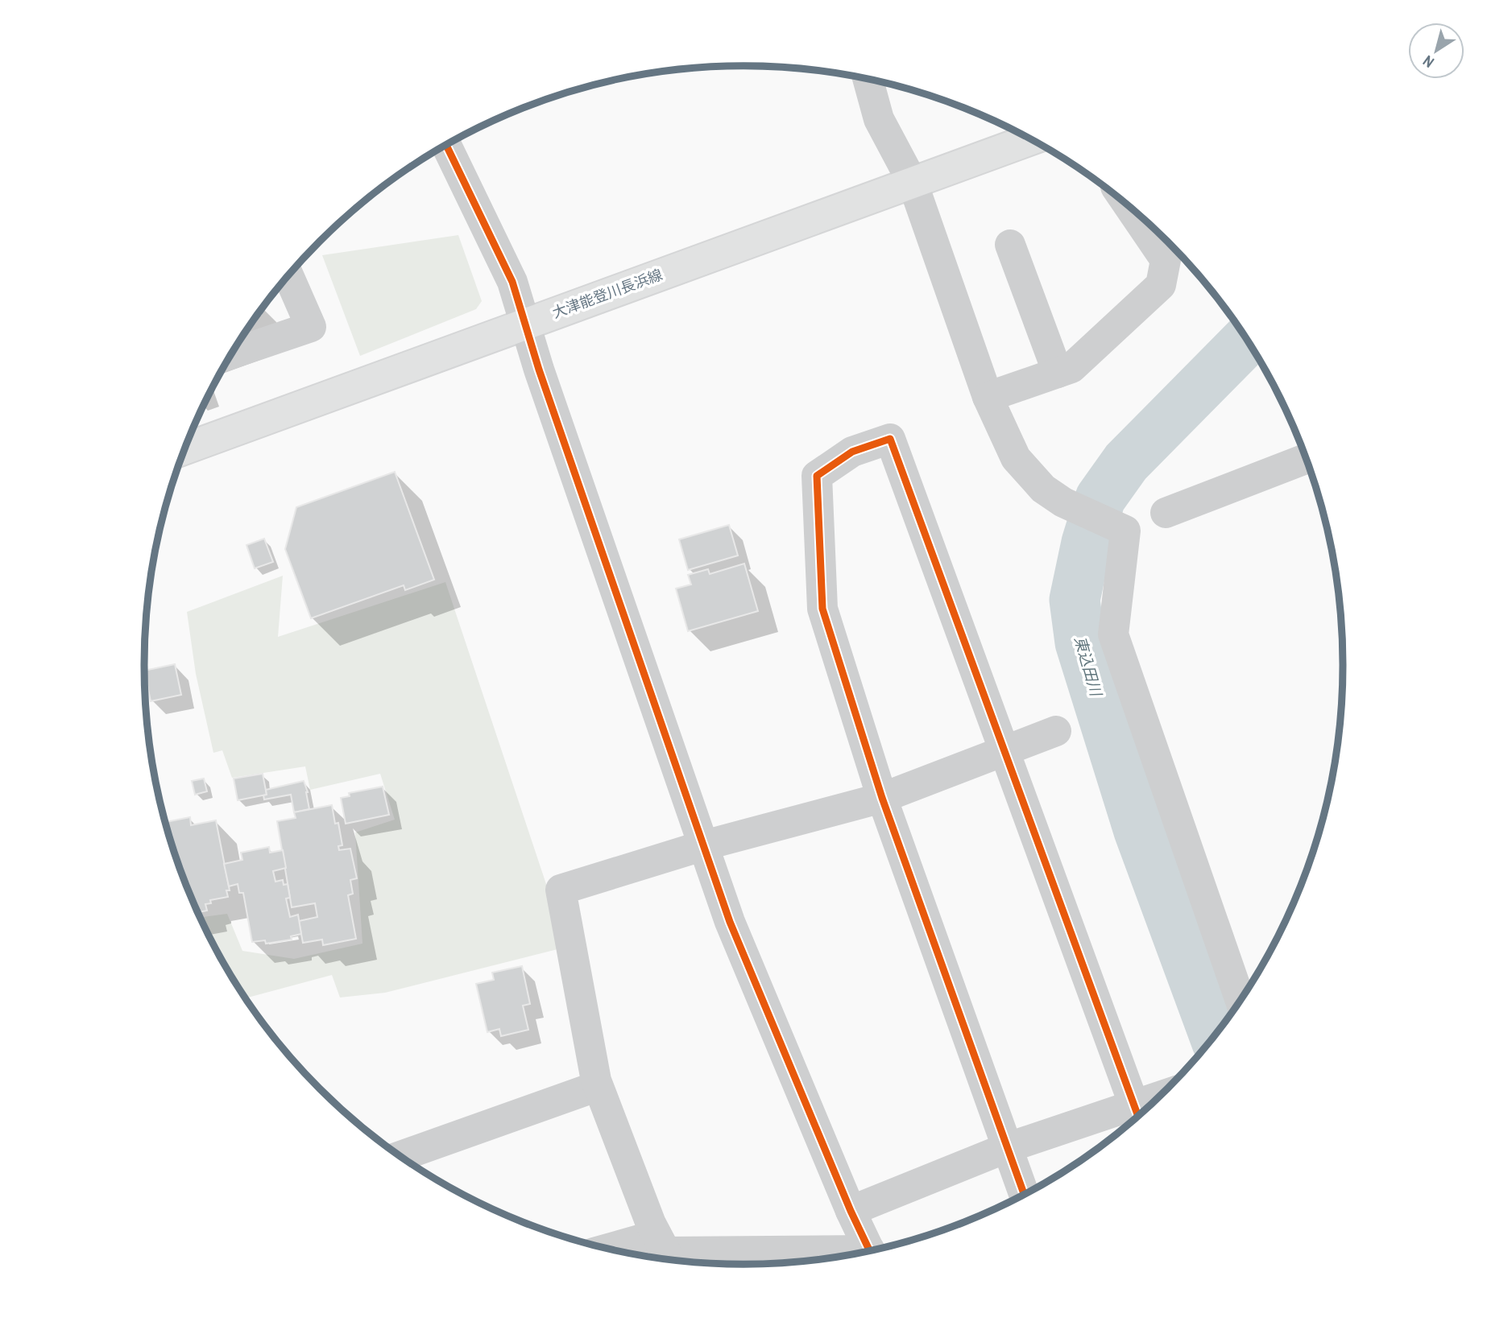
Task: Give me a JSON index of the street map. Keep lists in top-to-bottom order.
{
  "streets": {
    "main road": ["大津能登川長浜線"]
  },
  "water": ["東込田川"],
  "north": "bottom left"
}
